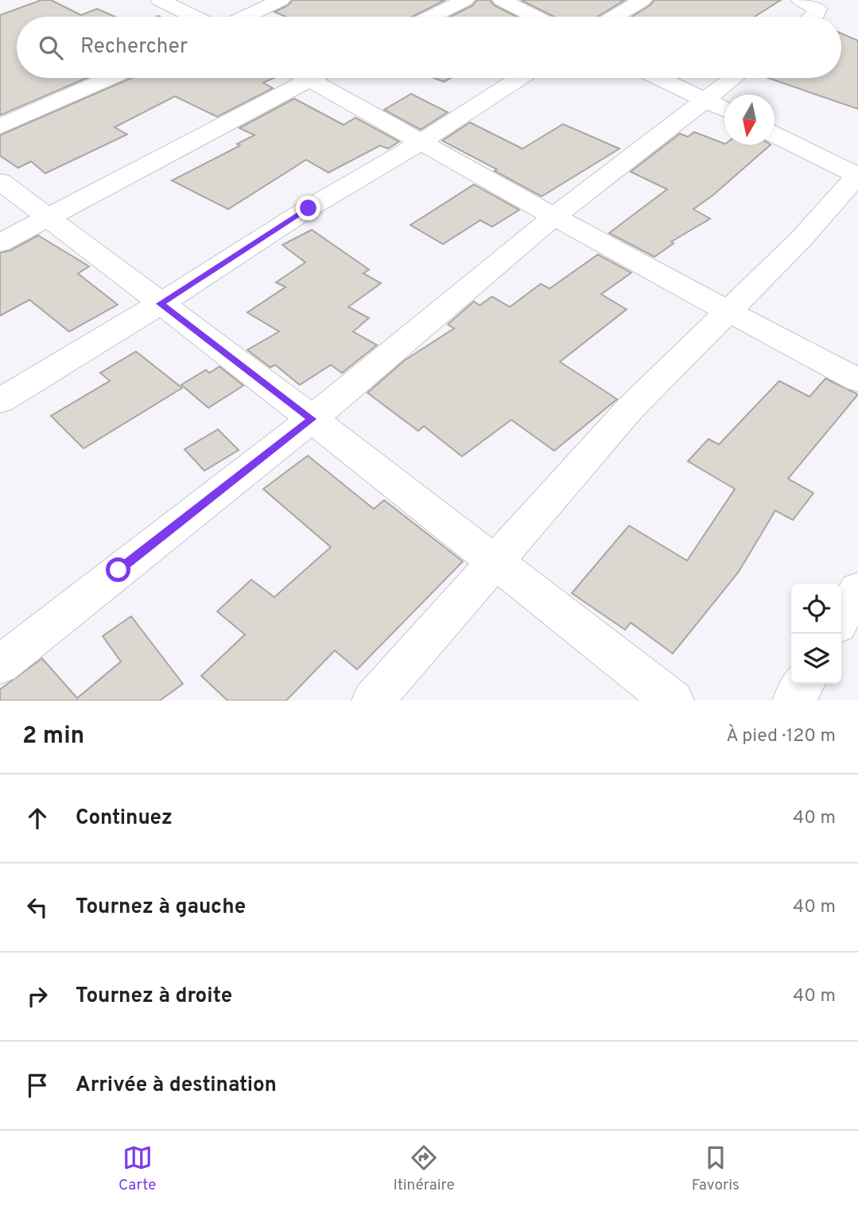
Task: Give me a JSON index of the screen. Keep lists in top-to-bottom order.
{
  "north": "bottom",
  "page": {
    "search": "Rechercher",
    "heading": ["2 min", "À pied · 120 m"],
    "list": [
      ["Continuez", "40 m"],
      ["Tournez à gauche", "40 m"],
      ["Tournez à droite", "40 m"],
      "Arrivée à destination"
    ],
    "nav": ["Carte", "Itinéraire", "Favoris"]
  }
}
